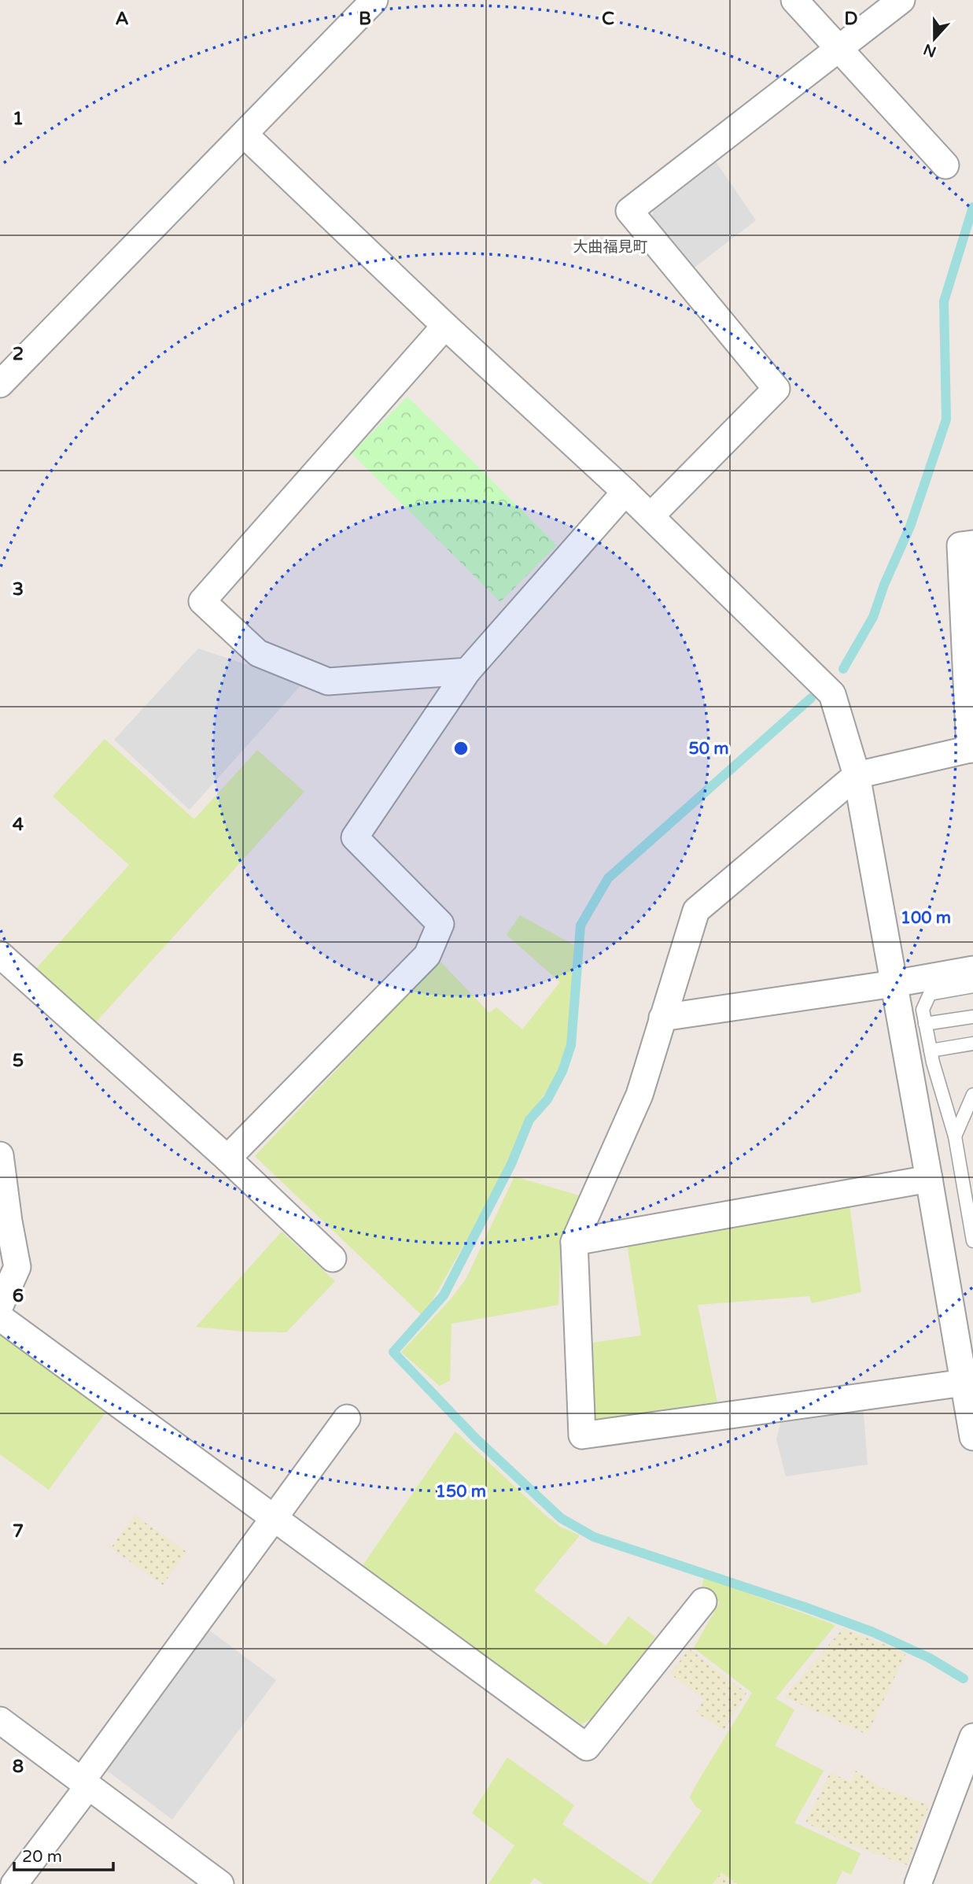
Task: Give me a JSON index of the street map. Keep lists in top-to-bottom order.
{
  "districts": ["大曲福見町"],
  "scale_bar": "20 m",
  "north": "bottom",
  "grid": {
    "columns": [
      "A",
      "B",
      "C",
      "D"
    ],
    "rows": [
      "1",
      "2",
      "3",
      "4",
      "5",
      "6",
      "7",
      "8"
    ]
  },
  "rings": ["50 m", "100 m", "150 m"]
}
